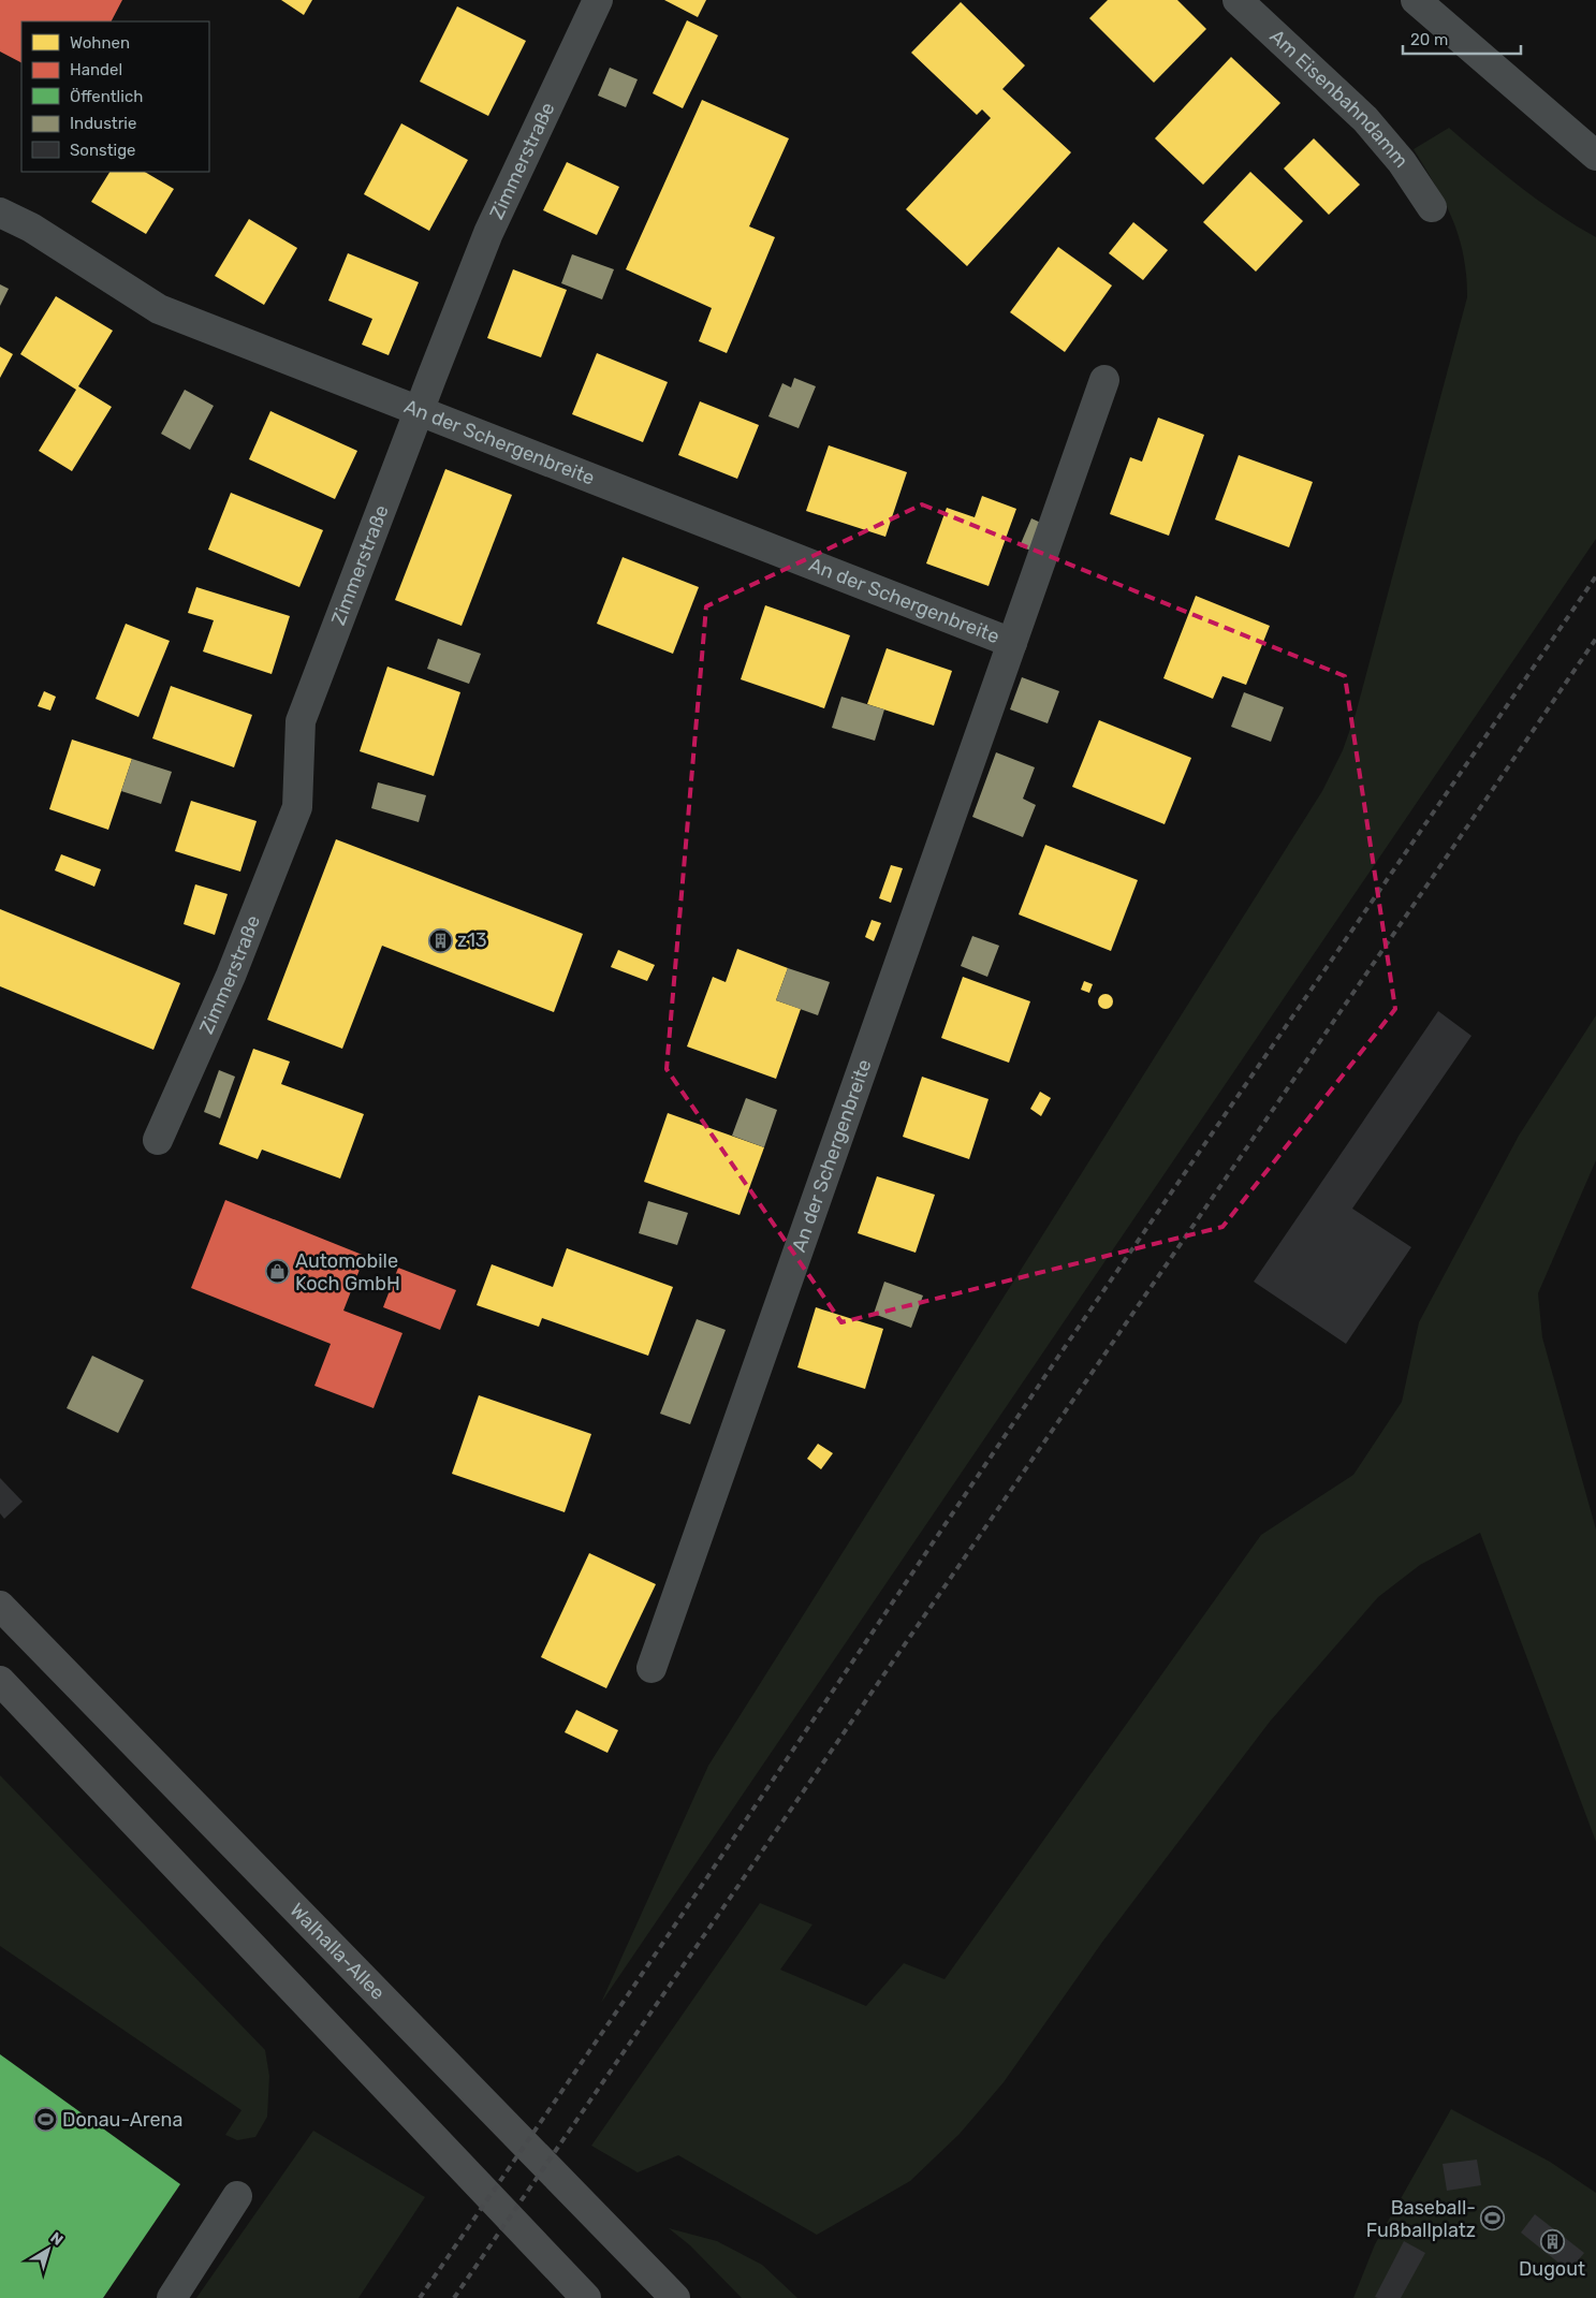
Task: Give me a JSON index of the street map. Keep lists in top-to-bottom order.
{
  "streets": {
    "main road": ["Walhalla-Allee"],
    "street": ["Am Eisenbahndamm", "Zimmerstraße", "An der Schergenbreite"]
  },
  "crossings": [
    ["Zimmerstraße", "An der Schergenbreite"]
  ],
  "places": {
    "building": ["z13", "Dugout"],
    "shop": ["Automobile Koch GmbH"],
    "sports": ["Donau-Arena", "Baseball- Fußballplatz"]
  },
  "legend": [
    "Wohnen",
    "Handel",
    "Öffentlich",
    "Industrie",
    "Sonstige"
  ],
  "scale_bar": "20 m",
  "north": "top right"
}
